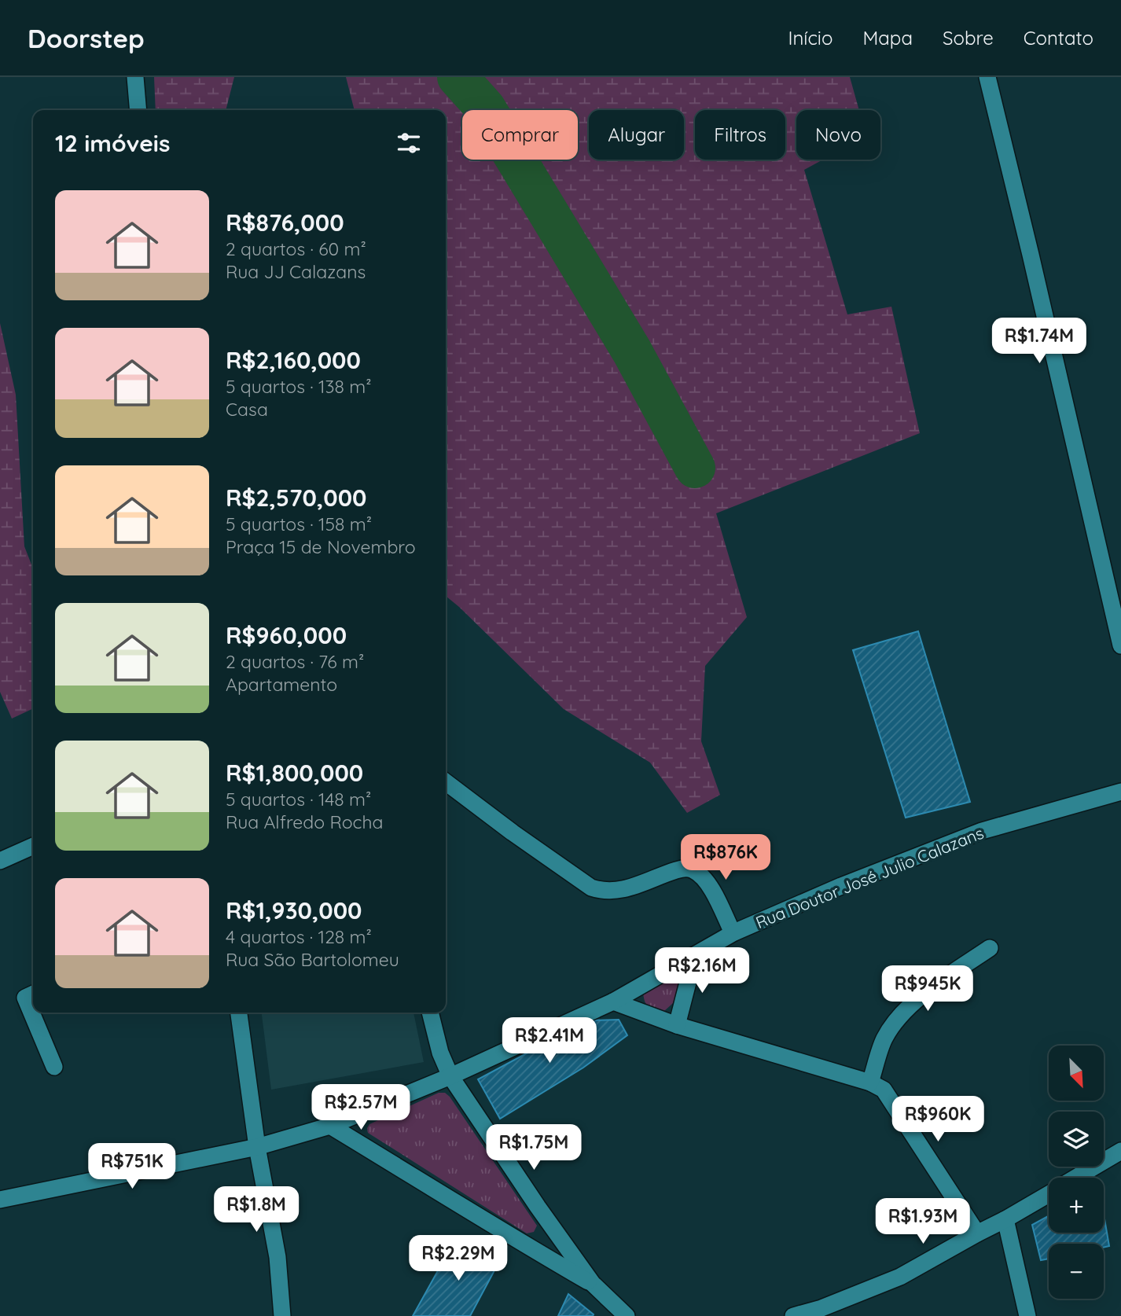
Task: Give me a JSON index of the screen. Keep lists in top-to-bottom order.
{
  "streets": {
    "street": ["Rua Doutor José Julio Calazans"]
  },
  "north": "bottom right",
  "page": {
    "header": "Doorstep",
    "nav": [
      "Início",
      "Mapa",
      "Sobre",
      "Contato"
    ],
    "chip": [
      "Comprar",
      "Alugar",
      "Filtros",
      "Novo"
    ],
    "heading": "12 imóveis",
    "list": [
      {
        "name": "R$876,000",
        "note": "2 quartos · 60 m² · Rua JJ Calazans"
      },
      {
        "name": "R$2,160,000",
        "note": "5 quartos · 138 m² · Casa"
      },
      {
        "name": "R$2,570,000",
        "note": "5 quartos · 158 m² · Praça 15 de Novembro"
      },
      {
        "name": "R$960,000",
        "note": "2 quartos · 76 m² · Apartamento"
      },
      {
        "name": "R$1,800,000",
        "note": "5 quartos · 148 m² · Rua Alfredo Rocha"
      },
      {
        "name": "R$1,930,000",
        "note": "4 quartos · 128 m² · Rua São Bartolomeu"
      }
    ],
    "price": [
      "R$1.74M",
      "R$876K",
      "R$2.16M",
      "R$945K",
      "R$2.41M",
      "R$2.57M",
      "R$960K",
      "R$1.75M",
      "R$751K",
      "R$1.8M",
      "R$1.93M",
      "R$2.29M"
    ],
    "map_buttons": ["+", "−"]
  }
}
